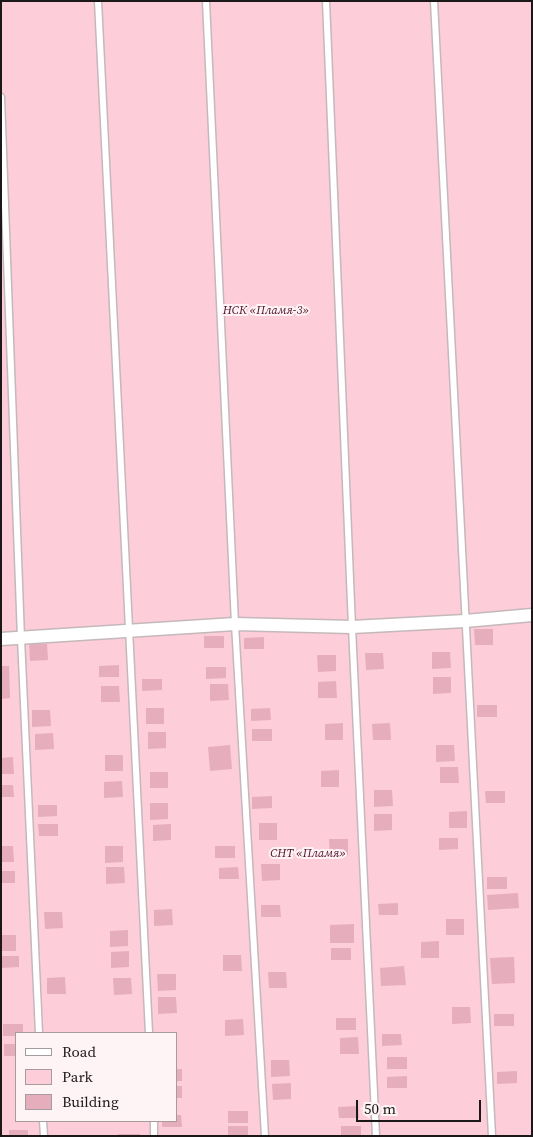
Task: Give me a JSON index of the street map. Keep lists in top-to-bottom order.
{
  "parks": ["НСК «Пламя-3»", "СНТ «Пламя»"],
  "legend": ["Road", "Park", "Building"],
  "scale_bar": "50 m"
}
